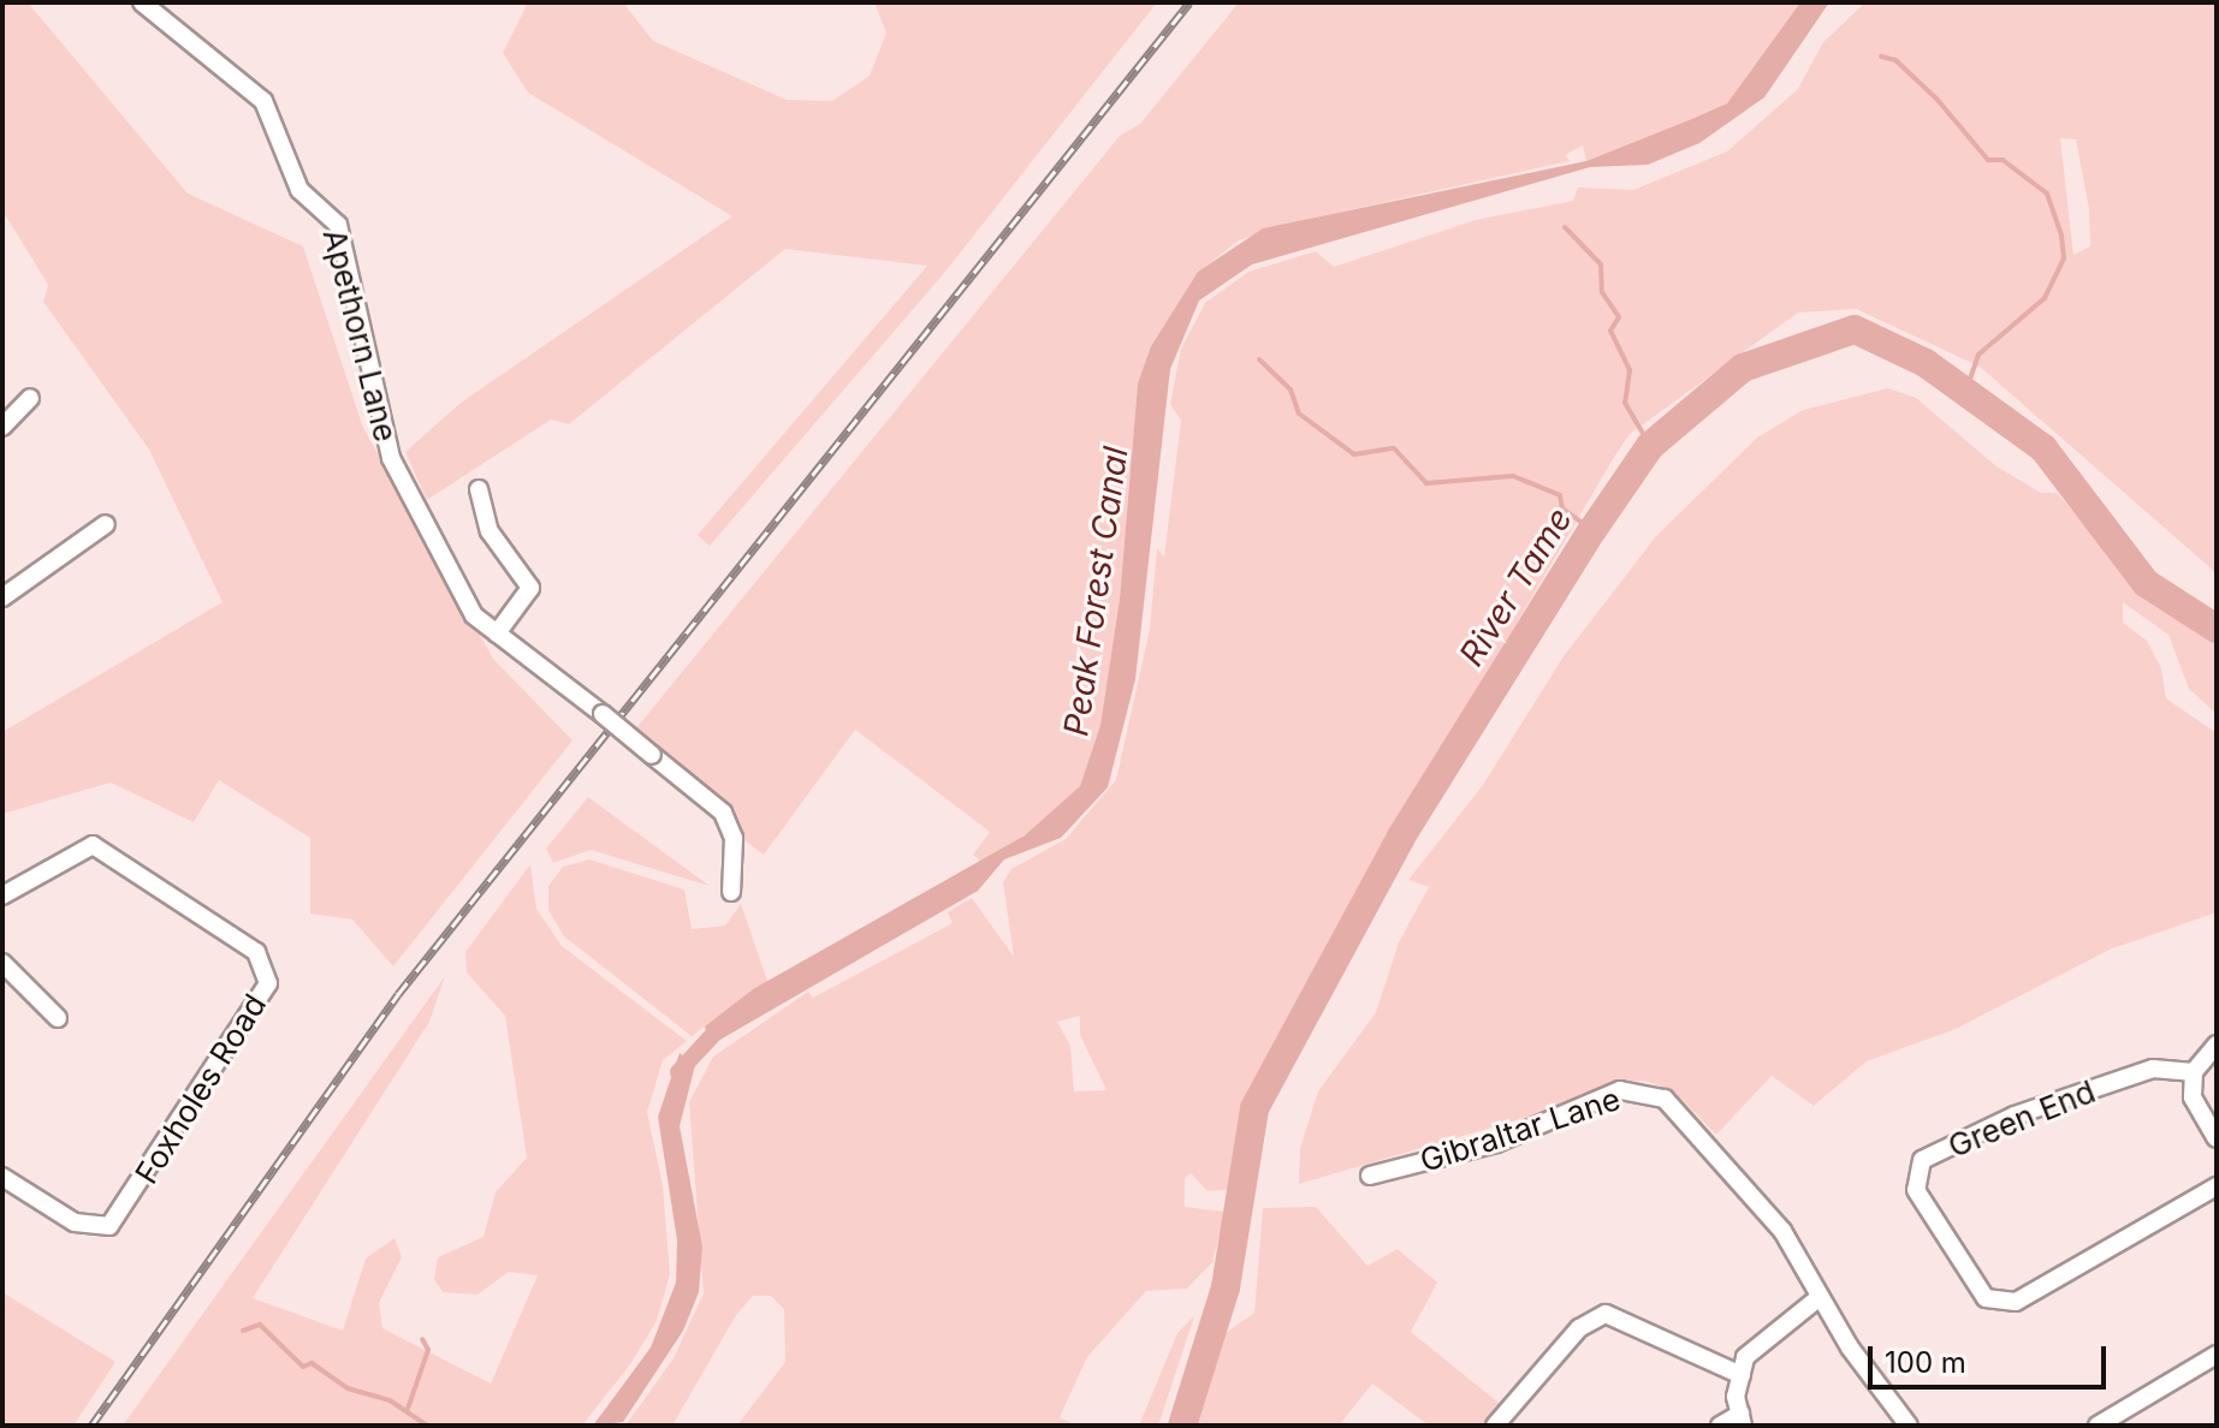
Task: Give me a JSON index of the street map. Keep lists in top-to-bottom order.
{
  "streets": {
    "street": [
      "Apethorn Lane",
      "Foxholes Road",
      "Green End",
      "Gibraltar Lane"
    ]
  },
  "water": ["River Tame", "Peak Forest Canal"],
  "scale_bar": "100 m"
}
